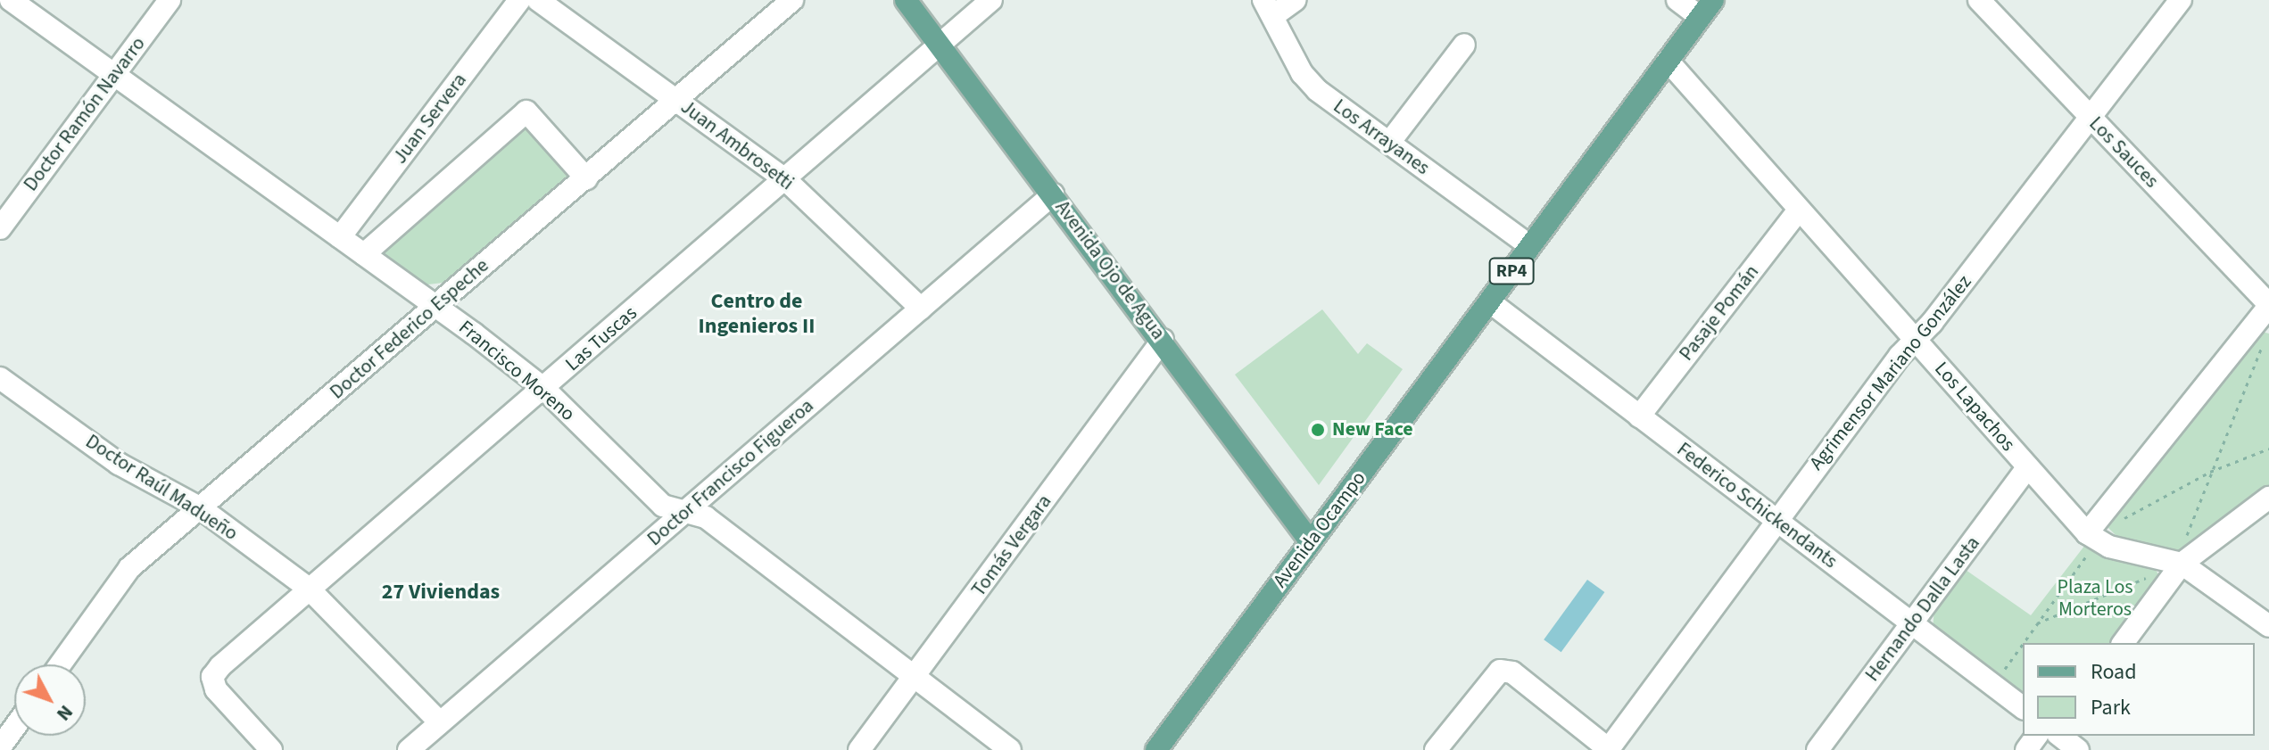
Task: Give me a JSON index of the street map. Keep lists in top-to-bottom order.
{
  "streets": {
    "main road": ["Avenida Ojo de Agua", "RP4", "Avenida Ocampo"],
    "street": [
      "Doctor Ramón Navarro",
      "Juan Servera",
      "Los Arrayanes",
      "Juan Ambrosetti",
      "Los Sauces",
      "Pasaje Pomán",
      "Doctor Federico Espeche",
      "Las Tuscas",
      "Francisco Moreno",
      "Agrimensor Mariano González",
      "Los Lapachos",
      "Doctor Francisco Figueroa",
      "Doctor Raúl Madueño",
      "Federico Schickendants",
      "Tomás Vergara",
      "Hernando Dalla Lasta"
    ]
  },
  "crossings": [
    ["Doctor Ramón Navarro", "Francisco Moreno"],
    ["Juan Servera", "Francisco Moreno"],
    ["Los Arrayanes", "Avenida Ocampo"],
    ["Juan Ambrosetti", "Doctor Federico Espeche"],
    ["Juan Ambrosetti", "Las Tuscas"],
    ["Juan Ambrosetti", "Doctor Francisco Figueroa"],
    ["Los Sauces", "Agrimensor Mariano González"],
    ["Avenida Ojo de Agua", "Las Tuscas"],
    ["Avenida Ojo de Agua", "Doctor Francisco Figueroa"],
    ["Avenida Ojo de Agua", "Avenida Ocampo"],
    ["Avenida Ojo de Agua", "Tomás Vergara"],
    ["Pasaje Pomán", "Los Lapachos"],
    ["Pasaje Pomán", "Federico Schickendants"],
    ["Doctor Federico Espeche", "Francisco Moreno"],
    ["Doctor Federico Espeche", "Doctor Raúl Madueño"],
    ["Las Tuscas", "Francisco Moreno"],
    ["Las Tuscas", "Doctor Raúl Madueño"],
    ["Francisco Moreno", "Doctor Francisco Figueroa"],
    ["Francisco Moreno", "Tomás Vergara"],
    ["Agrimensor Mariano González", "Los Lapachos"],
    ["Agrimensor Mariano González", "Federico Schickendants"],
    ["Los Lapachos", "Avenida Ocampo"],
    ["Los Lapachos", "Hernando Dalla Lasta"],
    ["Doctor Francisco Figueroa", "Doctor Raúl Madueño"],
    ["Federico Schickendants", "Avenida Ocampo"],
    ["Federico Schickendants", "Hernando Dalla Lasta"]
  ],
  "districts": ["Centro de Ingenieros II", "27 Viviendas"],
  "parks": ["Plaza Los Morteros"],
  "places": ["New Face"],
  "legend": ["Road", "Park"],
  "north": "bottom right"
}
